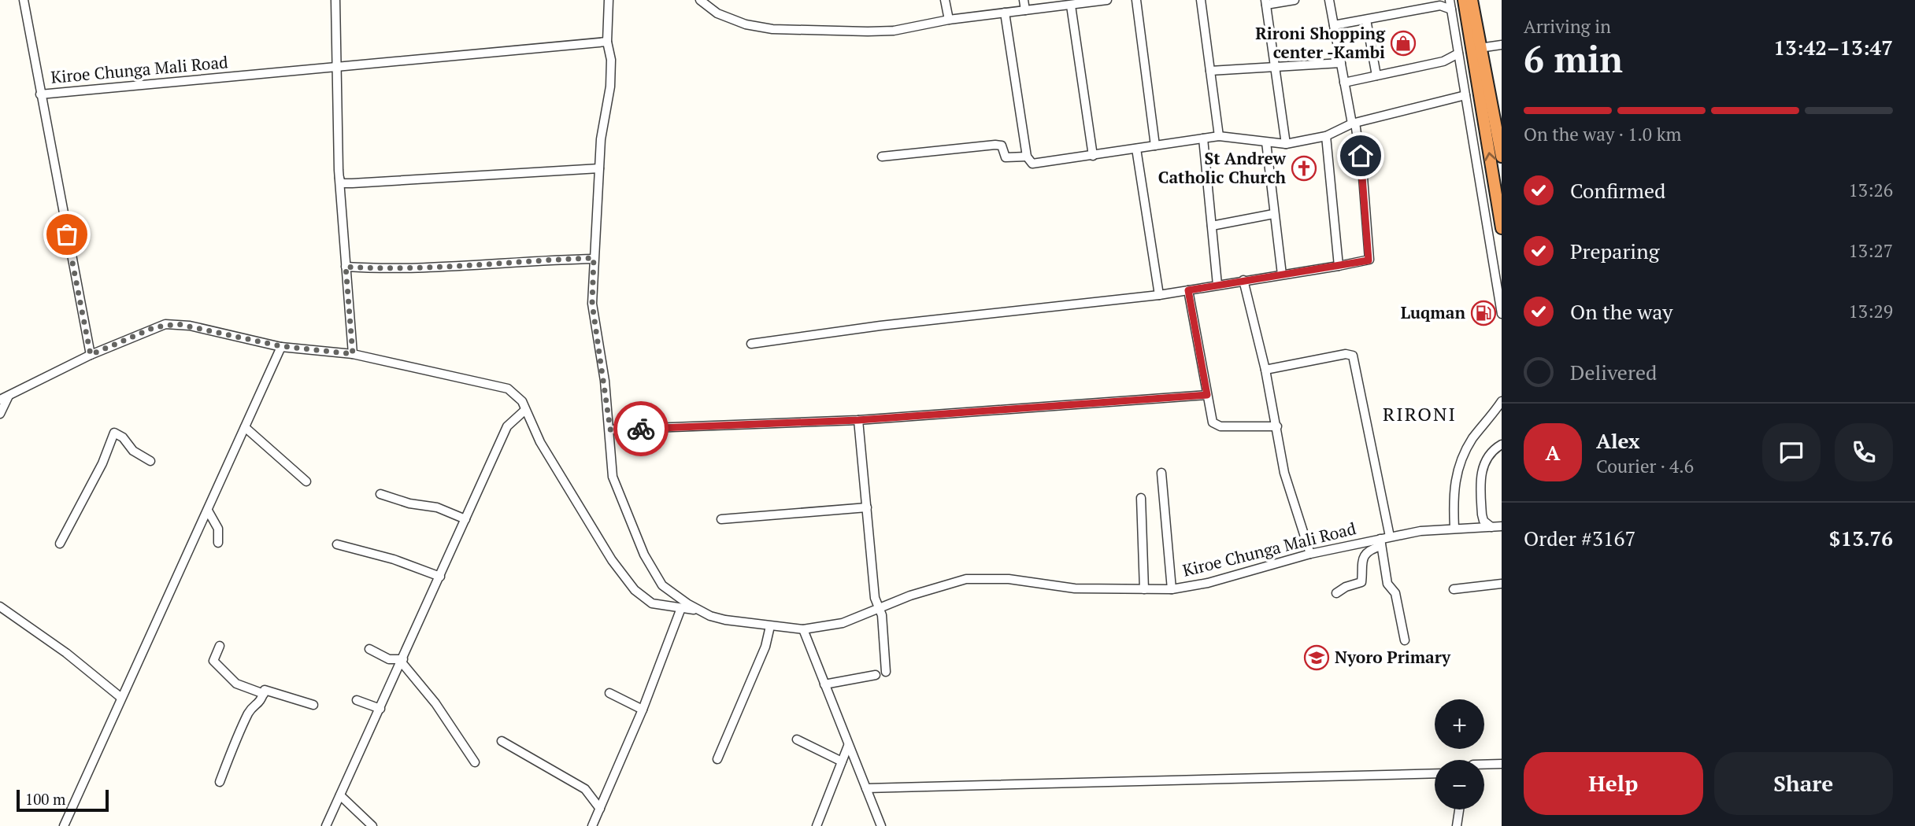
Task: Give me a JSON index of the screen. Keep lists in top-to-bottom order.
{
  "streets": {
    "street": ["Kiroe Chunga Mali Road"]
  },
  "districts": ["RIRONI"],
  "places": {
    "shop": ["Rironi Shopping center -Kambi"],
    "church": ["St Andrew Catholic Church"],
    "fuel station": ["Luqman"],
    "school or university": ["Nyoro Primary"]
  },
  "scale_bar": "100 m",
  "page": {
    "heading": ["6 min", "Arriving in", "13:42–13:47"],
    "panel": [
      "Alex",
      "Courier · 4.6",
      "Order #3167",
      "$13.76"
    ],
    "bar": "On the way · 1.0 km",
    "list": [
      ["Confirmed", "13:26"],
      ["Preparing", "13:27"],
      ["On the way", "13:29"],
      "Delivered"
    ],
    "round": "A",
    "map_buttons": ["+", "−"],
    "buttons": ["Help", "Share"],
    "scale": "100 m"
  }
}
